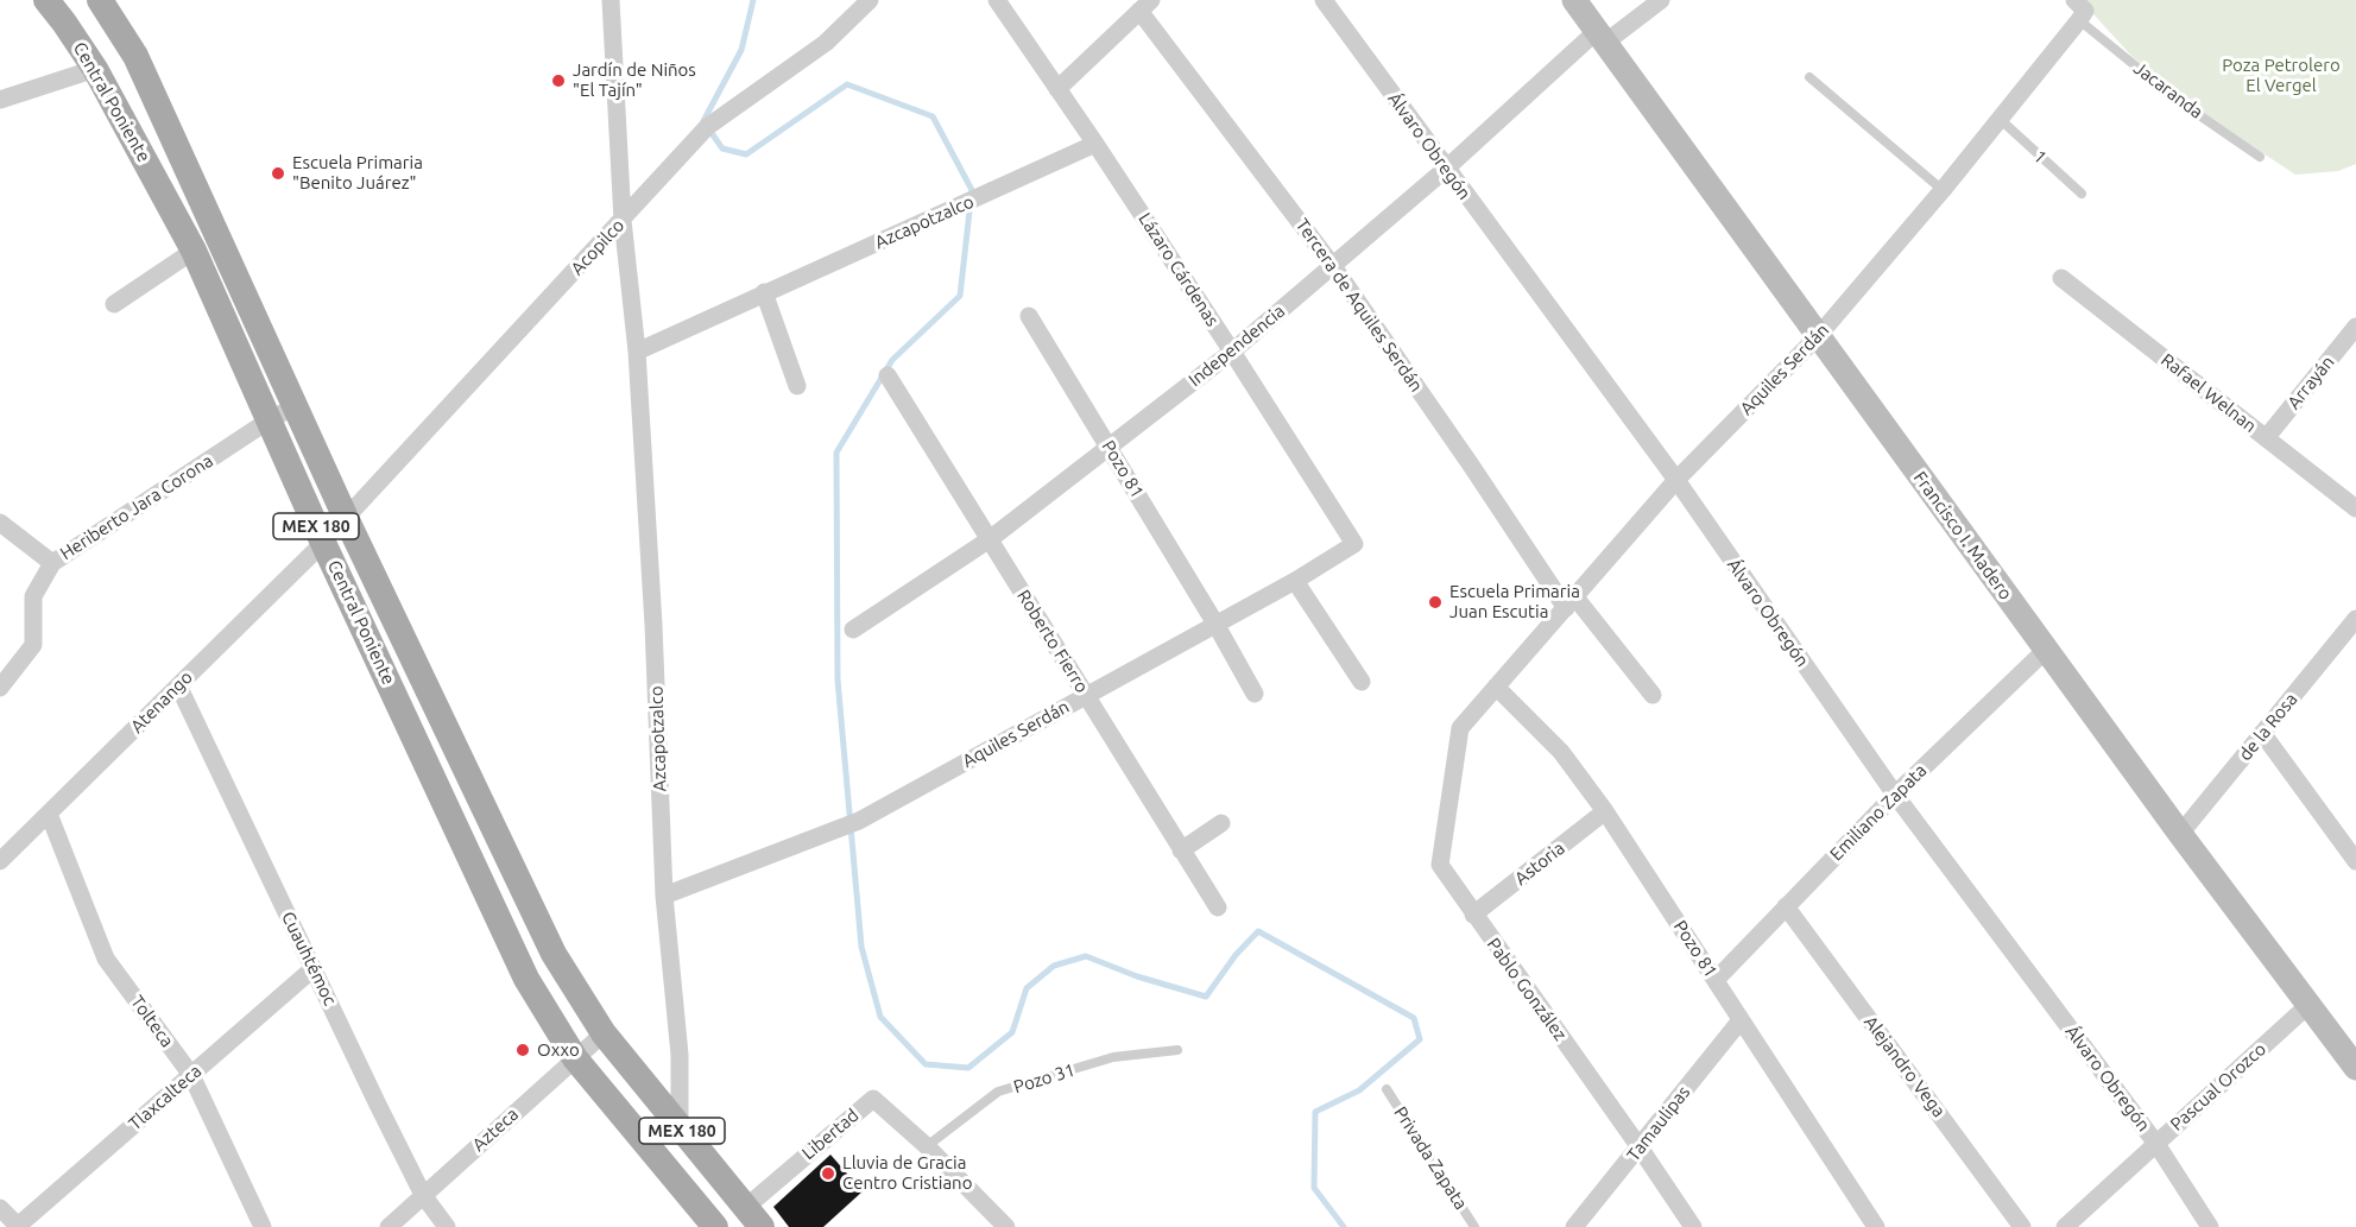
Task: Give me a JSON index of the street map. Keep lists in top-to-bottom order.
{
  "streets": {
    "main road": ["Central Poniente", "MEX 180"],
    "street": [
      "Álvaro Obregón",
      "Azcapotzalco",
      "Acopilco",
      "Lázaro Cárdenas",
      "Tercera de Aquiles Serdán",
      "Independencia",
      "Aquiles Serdán",
      "Arrayán",
      "Rafael Welnan",
      "Pozo 81",
      "Heriberto Jara Corona",
      "Francisco I. Madero",
      "Roberto Fierro",
      "Atenango",
      "de la Rosa",
      "Emiliano Zapata",
      "Astoria",
      "Cuauhtémoc",
      "Pablo González",
      "Tolteca",
      "Alejandro Vega",
      "Pascual Orozco",
      "Tlaxcalteca",
      "Tamaulipas",
      "Azteca",
      "Libertad"
    ],
    "lane": [
      "Jacaranda",
      "1",
      "Pozo 31",
      "Privada Zapata"
    ]
  },
  "crossings": [
    ["Jacaranda", "Aquiles Serdán"],
    ["Central Poniente", "Acopilco"],
    ["Central Poniente", "Heriberto Jara Corona"],
    ["Central Poniente", "MEX 180"],
    ["Central Poniente", "Atenango"],
    ["Central Poniente", "Azteca"],
    ["Álvaro Obregón", "Independencia"],
    ["Álvaro Obregón", "Aquiles Serdán"],
    ["Álvaro Obregón", "Emiliano Zapata"],
    ["Álvaro Obregón", "Pascual Orozco"],
    ["1", "Aquiles Serdán"],
    ["Azcapotzalco", "Acopilco"],
    ["Azcapotzalco", "Lázaro Cárdenas"],
    ["Azcapotzalco", "Aquiles Serdán"],
    ["Azcapotzalco", "MEX 180"],
    ["Lázaro Cárdenas", "Independencia"],
    ["Lázaro Cárdenas", "Aquiles Serdán"],
    ["Tercera de Aquiles Serdán", "Independencia"],
    ["Tercera de Aquiles Serdán", "Aquiles Serdán"],
    ["Independencia", "Pozo 81"],
    ["Independencia", "Francisco I. Madero"],
    ["Independencia", "Roberto Fierro"],
    ["Aquiles Serdán", "Pozo 81"],
    ["Aquiles Serdán", "Francisco I. Madero"],
    ["Aquiles Serdán", "Roberto Fierro"],
    ["Aquiles Serdán", "Pablo González"],
    ["Arrayán", "Rafael Welnan"],
    ["Pozo 81", "Emiliano Zapata"],
    ["Pozo 81", "Astoria"],
    ["Pozo 81", "Tamaulipas"],
    ["MEX 180", "Azteca"],
    ["MEX 180", "Libertad"],
    ["Francisco I. Madero", "de la Rosa"],
    ["Francisco I. Madero", "Emiliano Zapata"],
    ["Francisco I. Madero", "Pascual Orozco"],
    ["Atenango", "Cuauhtémoc"],
    ["Atenango", "Tolteca"],
    ["Emiliano Zapata", "Alejandro Vega"],
    ["Astoria", "Pablo González"],
    ["Cuauhtémoc", "Tlaxcalteca"],
    ["Cuauhtémoc", "Azteca"],
    ["Pablo González", "Tamaulipas"],
    ["Tolteca", "Tlaxcalteca"],
    ["Pozo 31", "Libertad"]
  ],
  "parks": ["Poza Petrolero El Vergel"],
  "places": [
    "Jardín de Niños \"El Tajín\"",
    "Escuela Primaria \"Benito Juárez\"",
    "Escuela Primaria Juan Escutia",
    "Oxxo",
    "Lluvia de Gracia Centro Cristiano"
  ]
}
